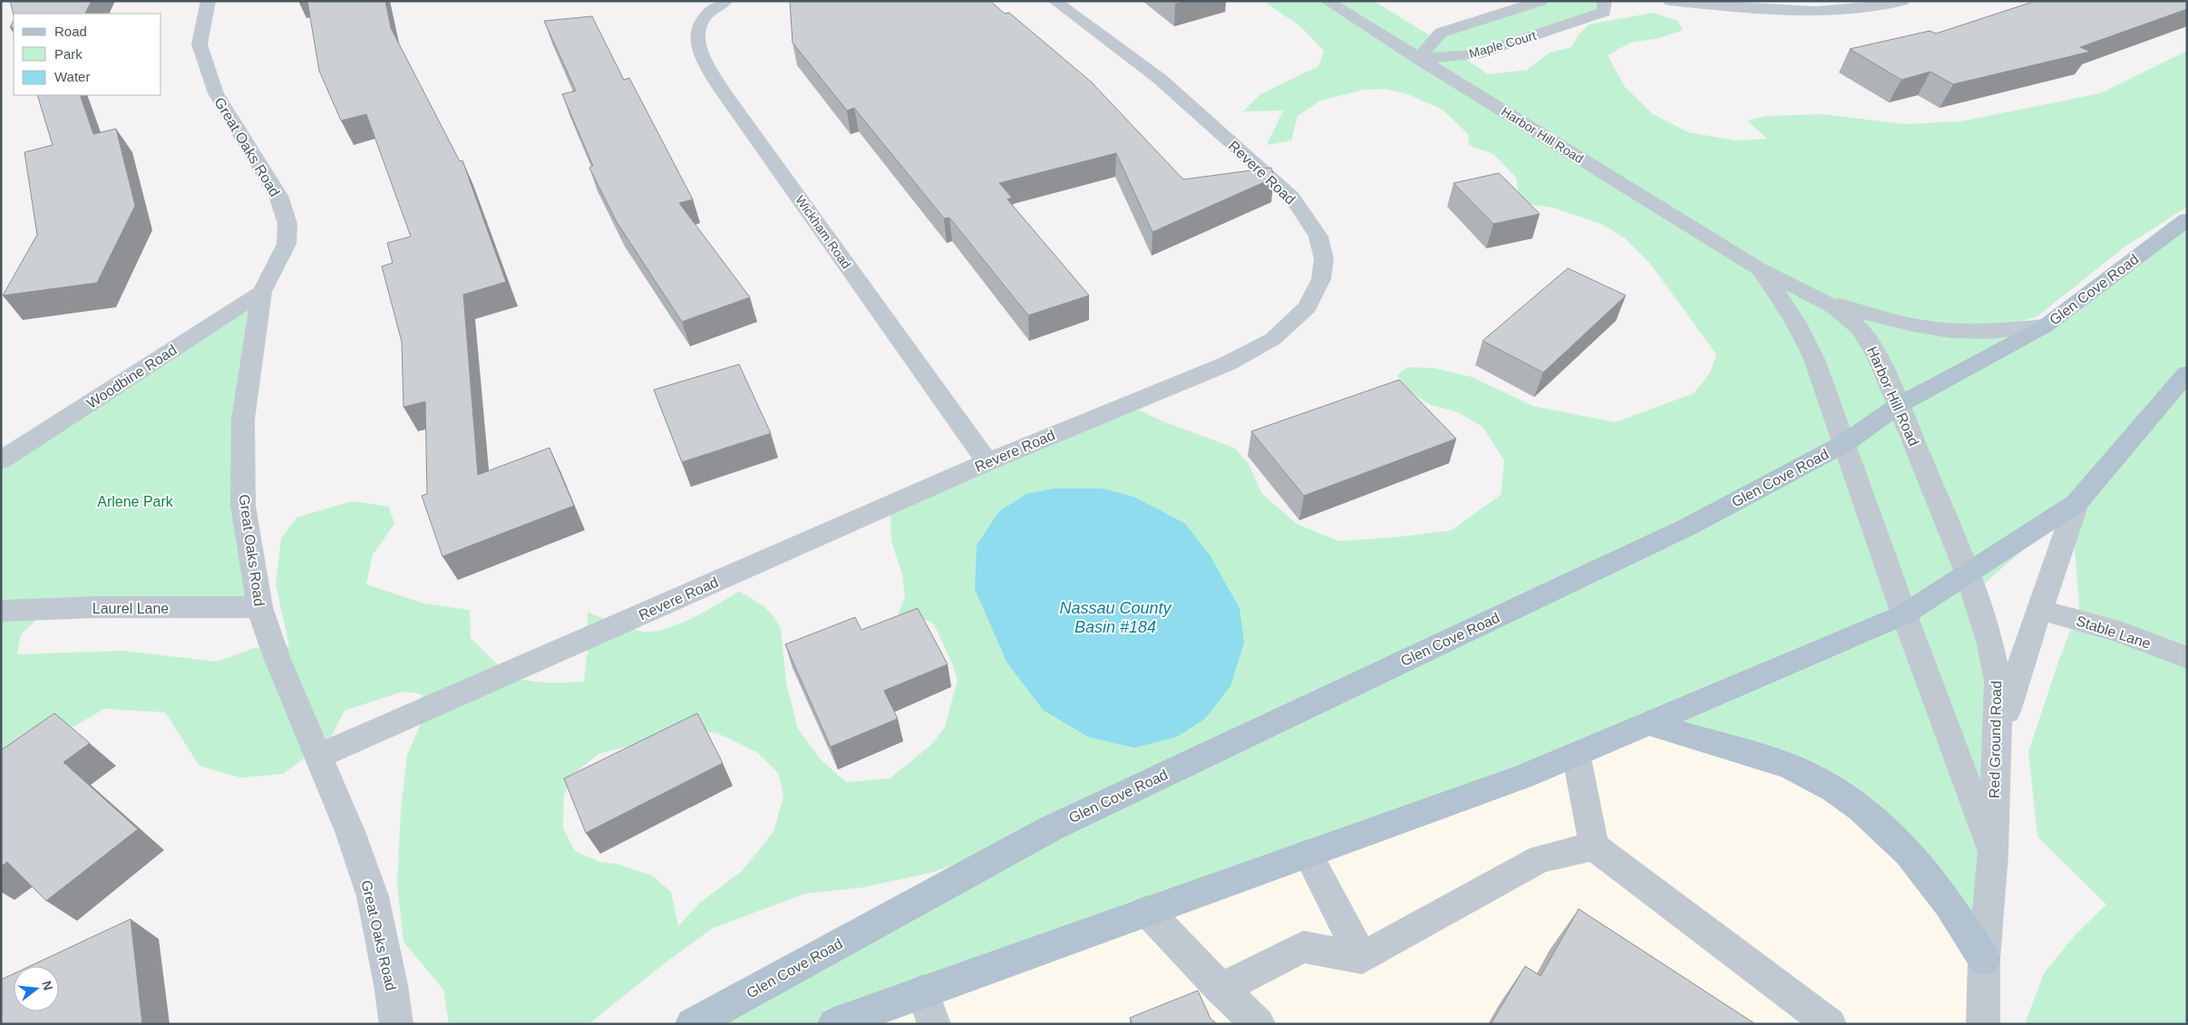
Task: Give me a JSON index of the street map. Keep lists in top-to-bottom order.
{
  "streets": {
    "main road": ["Glen Cove Road"],
    "street": [
      "Maple Court",
      "Harbor Hill Road",
      "Great Oaks Road",
      "Revere Road",
      "Wickham Road",
      "Woodbine Road",
      "Laurel Lane",
      "Stable Lane",
      "Red Ground Road"
    ]
  },
  "crossings": [
    ["Maple Court", "Harbor Hill Road"],
    ["Harbor Hill Road", "Glen Cove Road"],
    ["Harbor Hill Road", "Red Ground Road"],
    ["Great Oaks Road", "Revere Road"],
    ["Great Oaks Road", "Woodbine Road"],
    ["Great Oaks Road", "Laurel Lane"],
    ["Revere Road", "Wickham Road"]
  ],
  "water": ["Nassau County Basin #184"],
  "parks": ["Arlene Park"],
  "legend": ["Road", "Park", "Water"],
  "north": "right"
}
